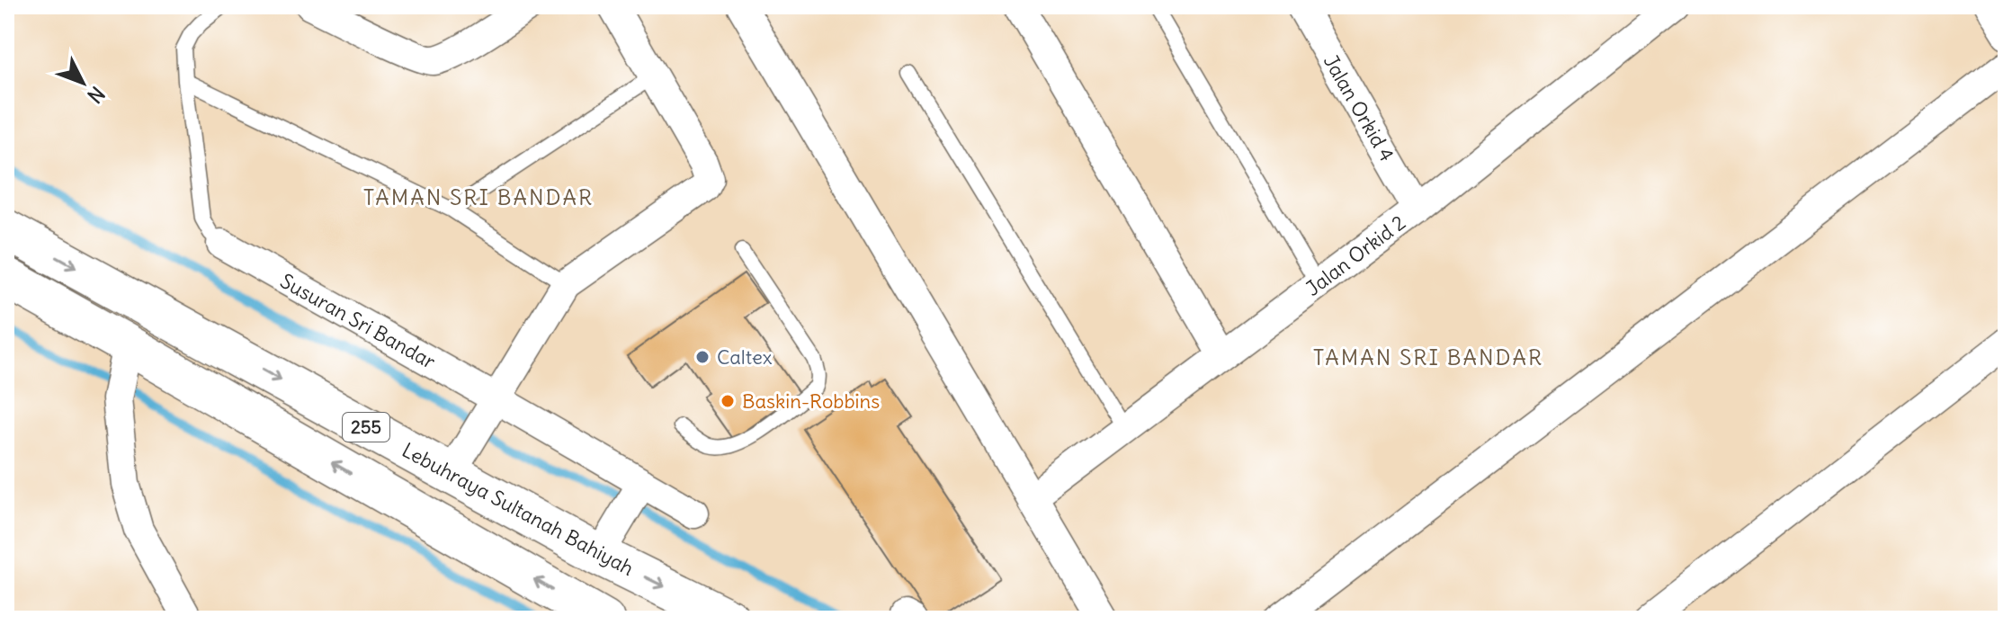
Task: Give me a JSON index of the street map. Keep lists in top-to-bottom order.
{
  "streets": {
    "main road": ["255", "Lebuhraya Sultanah Bahiyah"],
    "street": ["Jalan Orkid 4", "Jalan Orkid 2", "Susuran Sri Bandar"]
  },
  "crossings": [
    ["Jalan Orkid 4", "Jalan Orkid 2"]
  ],
  "districts": ["TAMAN SRI BANDAR", "TAMAN SRI BANDAR"],
  "places": ["Caltex", "Baskin-Robbins"],
  "north": "bottom right"
}
